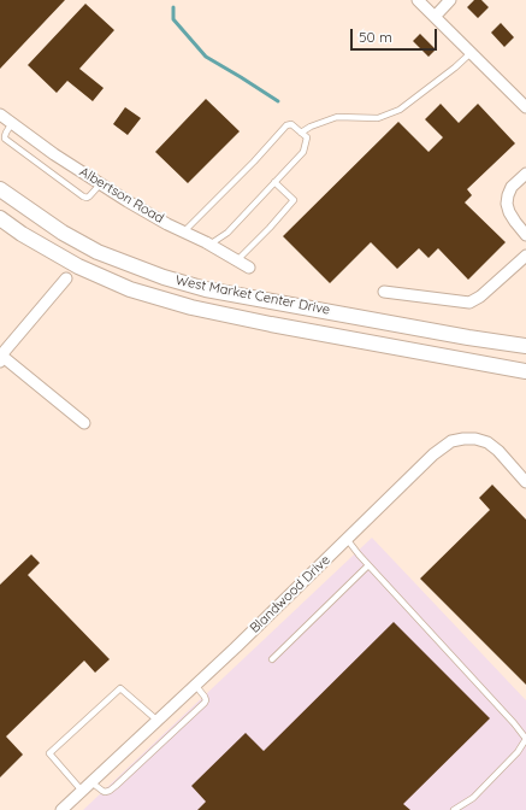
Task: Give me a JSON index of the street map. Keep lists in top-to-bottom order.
{
  "streets": {
    "main road": ["West Market Center Drive"],
    "street": ["Albertson Road", "Blandwood Drive"]
  },
  "scale_bar": "50 m"
}
